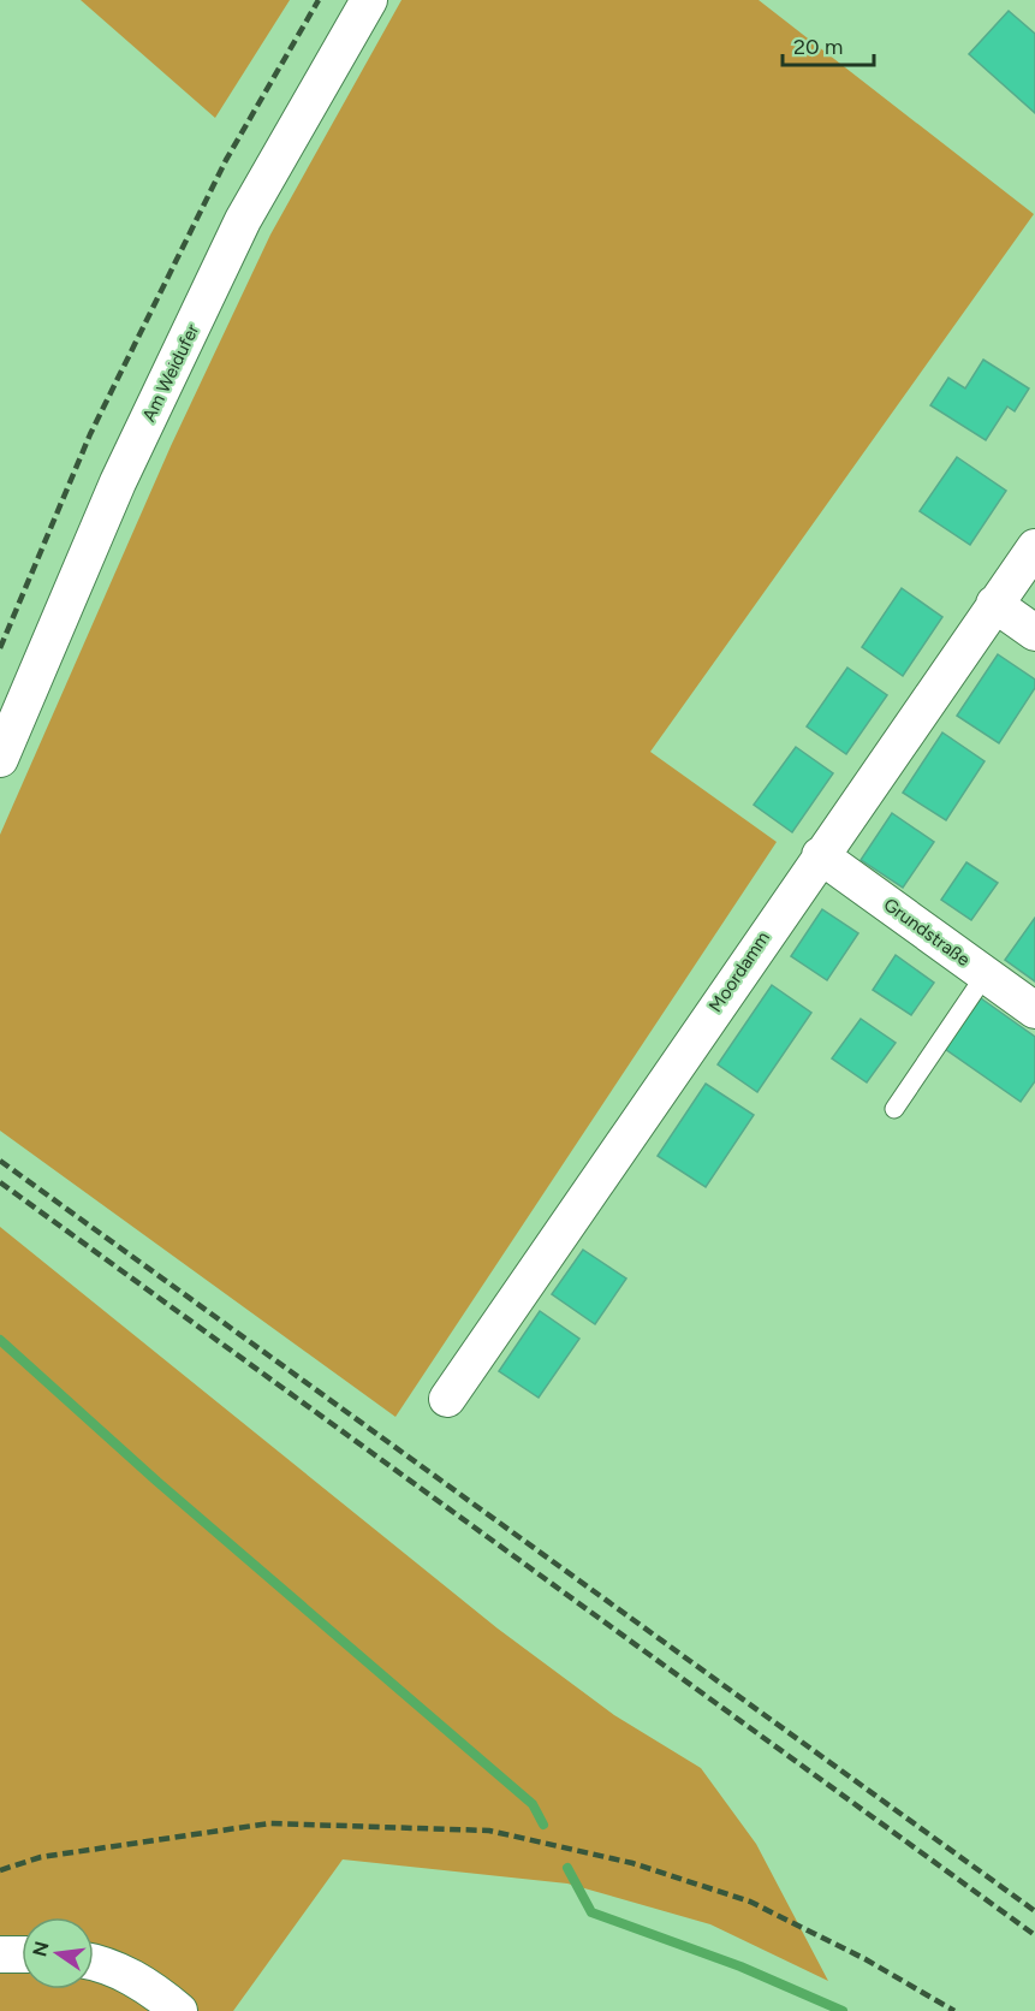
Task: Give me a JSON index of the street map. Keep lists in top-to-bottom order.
{
  "streets": {
    "street": ["Am Weidufer", "Grundstraße", "Moordamm"]
  },
  "crossings": [
    ["Grundstraße", "Moordamm"]
  ],
  "scale_bar": "20 m",
  "north": "left"
}
